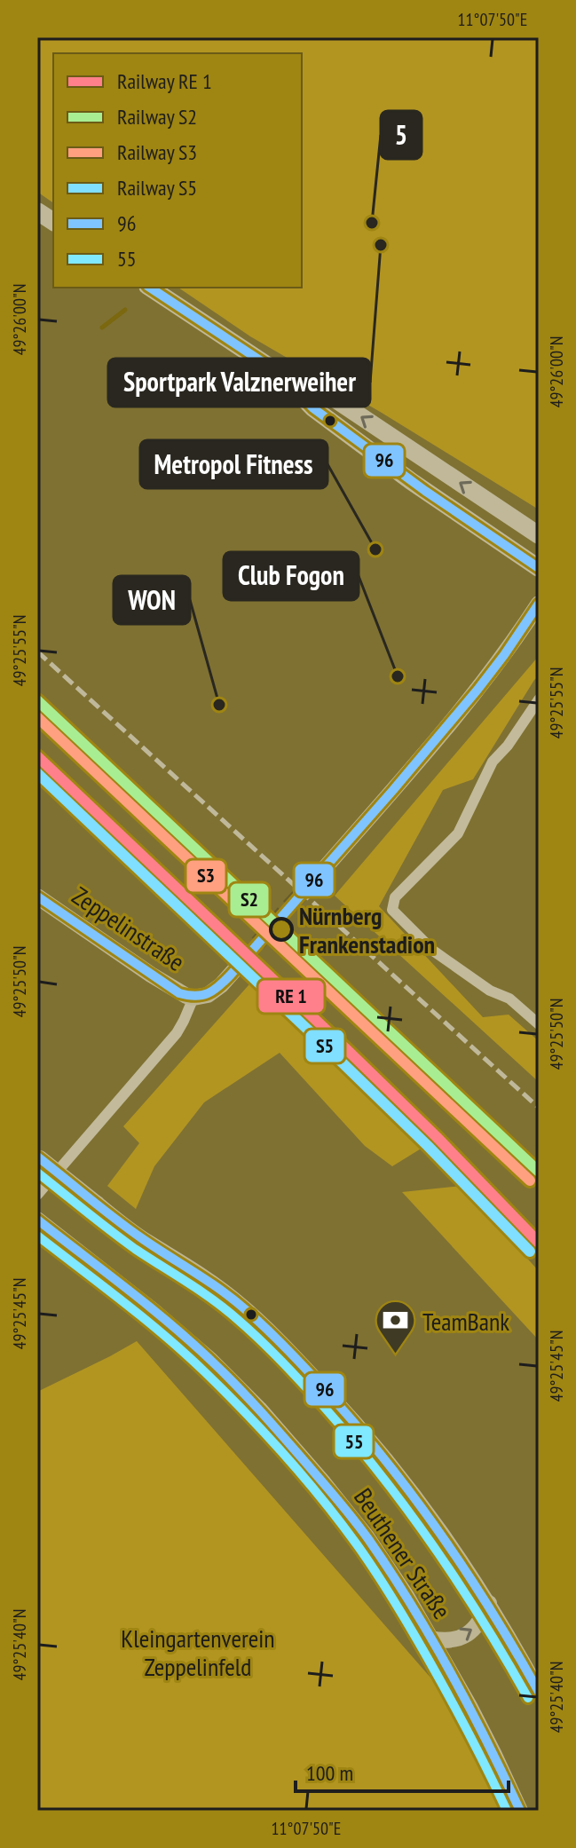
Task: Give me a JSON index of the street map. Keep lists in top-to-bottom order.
{
  "streets": {
    "main road": ["Zeppelinstraße", "Beuthener Straße"]
  },
  "parks": ["Kleingartenverein Zeppelinfeld"],
  "places": {
    "other": [
      "5",
      "Sportpark Valznerweiher",
      "Metropol Fitness",
      "Club Fogon",
      "WON",
      "Nürnberg Frankenstadion"
    ],
    "bank": ["TeamBank"]
  },
  "lines": [
    "transit line 96",
    "rail line S2",
    "rail line S3",
    "rail line S5",
    "transit line 55"
  ],
  "legend": [
    "Railway RE 1",
    "Railway S2",
    "Railway S3",
    "Railway S5",
    "96",
    "55"
  ],
  "scale_bar": "100 m",
  "coordinates": [
    "11°07'50\"E",
    "49°26'00\"N",
    "49°25'55\"N",
    "49°25'50\"N",
    "49°25'45\"N",
    "49°25'40\"N"
  ]
}
